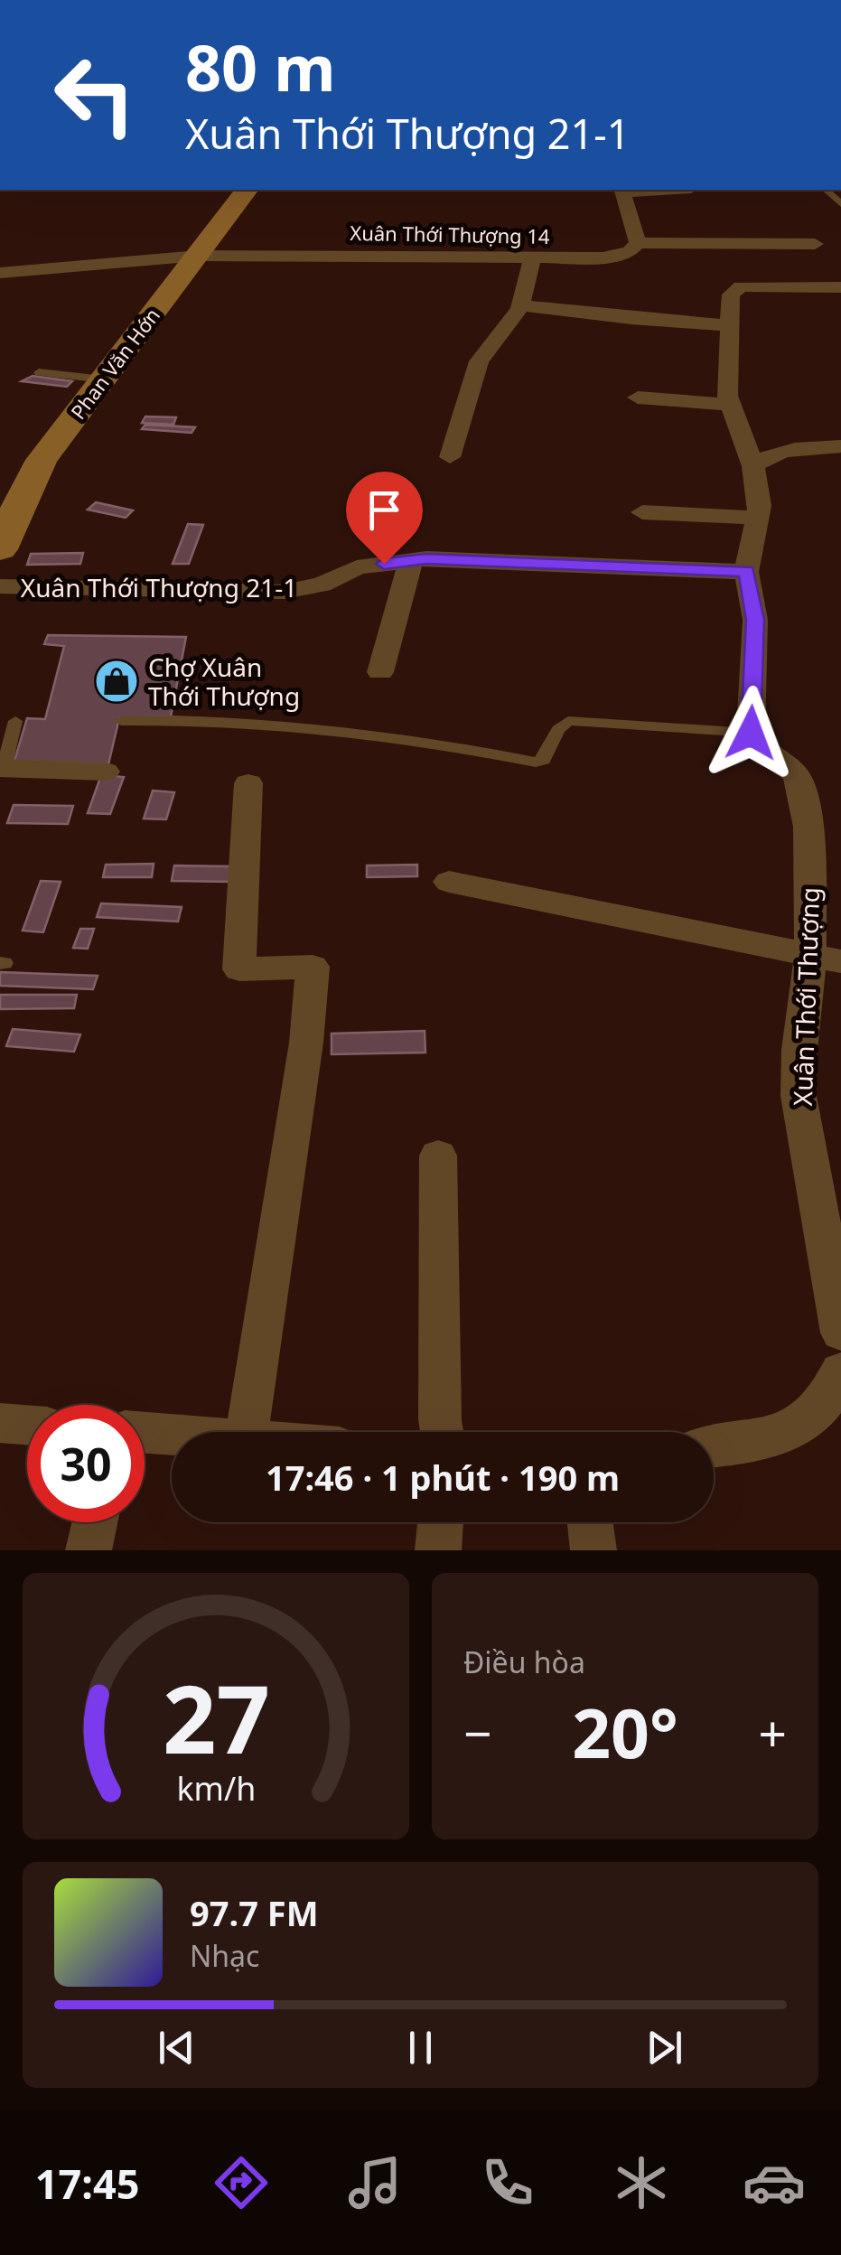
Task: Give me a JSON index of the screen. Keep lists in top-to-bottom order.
{
  "streets": {
    "main road": ["Phan Văn Hớn"],
    "street": ["Xuân Thới Thượng 14", "Xuân Thới Thượng 21-1", "Xuân Thới Thượng"]
  },
  "crossings": [
    ["Xuân Thới Thượng 14", "Phan Văn Hớn"]
  ],
  "places": {
    "shop": ["Chợ Xuân Thới Thượng"]
  },
  "page": {
    "turn": ["80 m", "Xuân Thới Thượng 21-1"],
    "limit": "30",
    "trip": "17:46 · 1 phút · 190 m",
    "tile": "Điều hòa",
    "heat": ["−", "20°", "+"],
    "song": ["97.7 FM", "Nhạc"],
    "tabs": "17:45",
    "gauge": ["27", "km/h"]
  }
}
